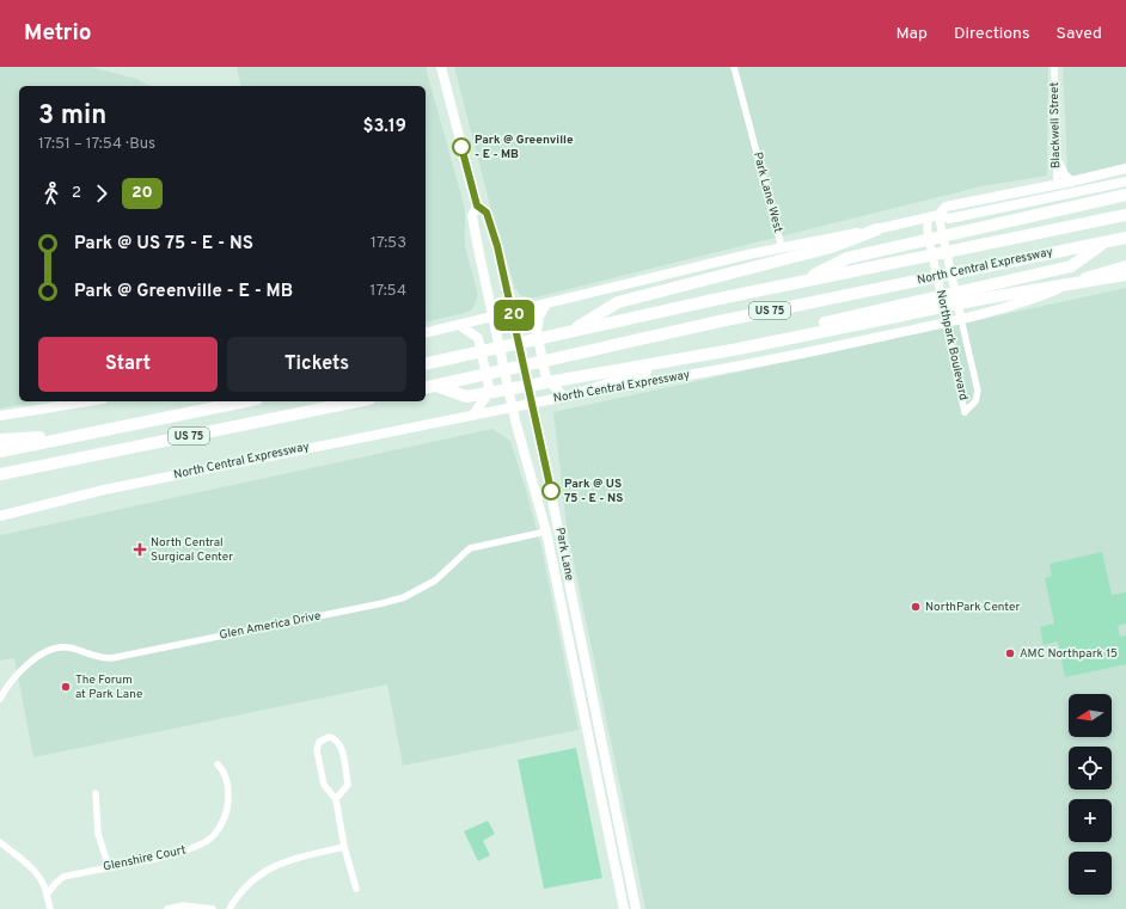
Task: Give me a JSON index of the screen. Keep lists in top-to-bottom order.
{
  "streets": {
    "highway": ["North Central Expressway", "US 75"],
    "main road": ["Park Lane"],
    "street": [
      "Blackwell Street",
      "Park Lane West",
      "Northpark Boulevard",
      "Glen America Drive",
      "Glenshire Court"
    ]
  },
  "crossings": [
    ["North Central Expressway", "Northpark Boulevard"],
    ["North Central Expressway", "Park Lane"],
    ["Park Lane", "Glen America Drive"]
  ],
  "places": {
    "other": [
      "Park @ Greenville - E - MB",
      "Park @ US 75 - E - NS",
      "NorthPark Center",
      "AMC Northpark 15",
      "The Forum at Park Lane"
    ],
    "health": ["North Central Surgical Center"]
  },
  "lines": ["bus line 20"],
  "north": "left",
  "page": {
    "header": "Metrio",
    "nav": ["Map", "Directions", "Saved"],
    "on_map": "20",
    "heading": ["3 min", "17:51 – 17:54 · Bus", "$3.19"],
    "legs": ["2", "20"],
    "list": [
      {
        "name": "Park @ US 75 - E - NS",
        "value": "17:53"
      },
      {
        "name": "Park @ Greenville - E - MB",
        "value": "17:54"
      }
    ],
    "buttons": ["Start", "Tickets"],
    "map_buttons": ["+", "−"]
  }
}
